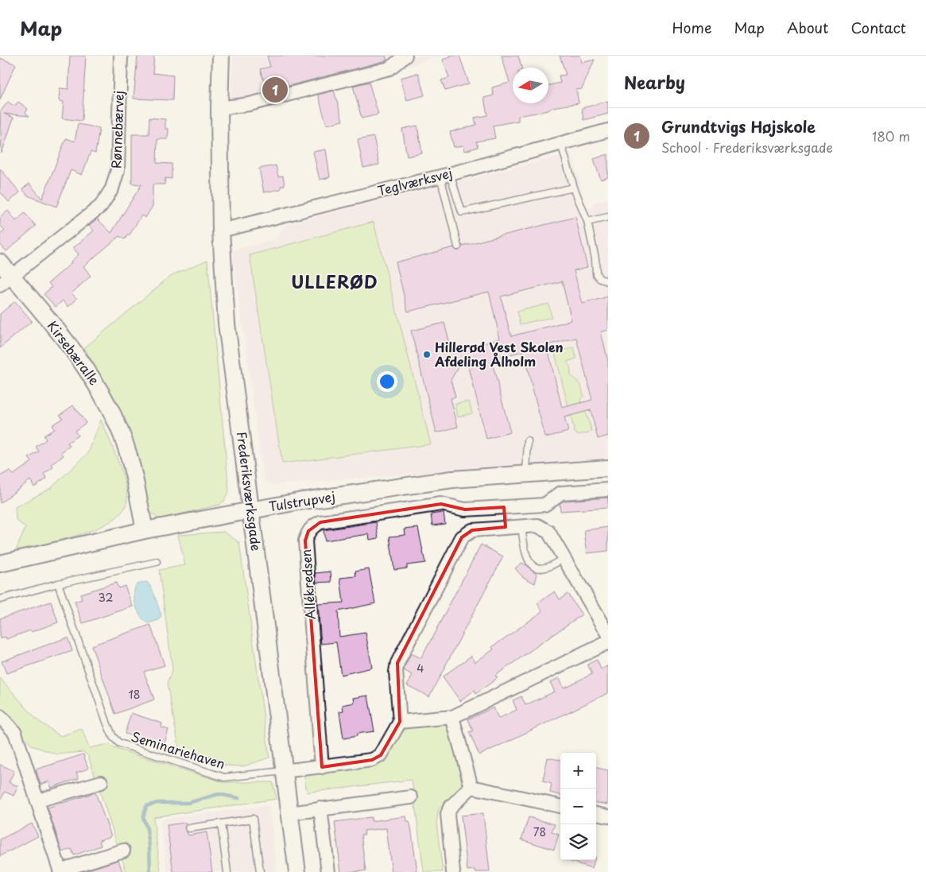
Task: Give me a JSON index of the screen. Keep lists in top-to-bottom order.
{
  "streets": {
    "street": [
      "Rønnebærvej",
      "Teglværksvej",
      "Kirsebæralle",
      "Frederiksværksgade",
      "Tulstrupvej",
      "Allékredsen"
    ],
    "lane": ["Seminariehaven"]
  },
  "crossings": [
    ["Rønnebærvej", "Kirsebæralle"],
    ["Teglværksvej", "Frederiksværksgade"],
    ["Kirsebæralle", "Tulstrupvej"],
    ["Frederiksværksgade", "Tulstrupvej"],
    ["Frederiksværksgade", "Seminariehaven"]
  ],
  "districts": ["ULLERØD"],
  "places": ["Hillerød Vest Skolen Afdeling Ålholm"],
  "house_numbers": [
    "32",
    "4",
    "18",
    "78"
  ],
  "north": "left",
  "page": {
    "header": "Map",
    "nav": [
      "Home",
      "Map",
      "About",
      "Contact"
    ],
    "heading": "Nearby",
    "pins": "1",
    "list": [
      {
        "mark": "1",
        "name": "Grundtvigs Højskole",
        "note": "School · Frederiksværksgade",
        "value": "180 m"
      }
    ],
    "map_buttons": ["+", "−"]
  }
}
